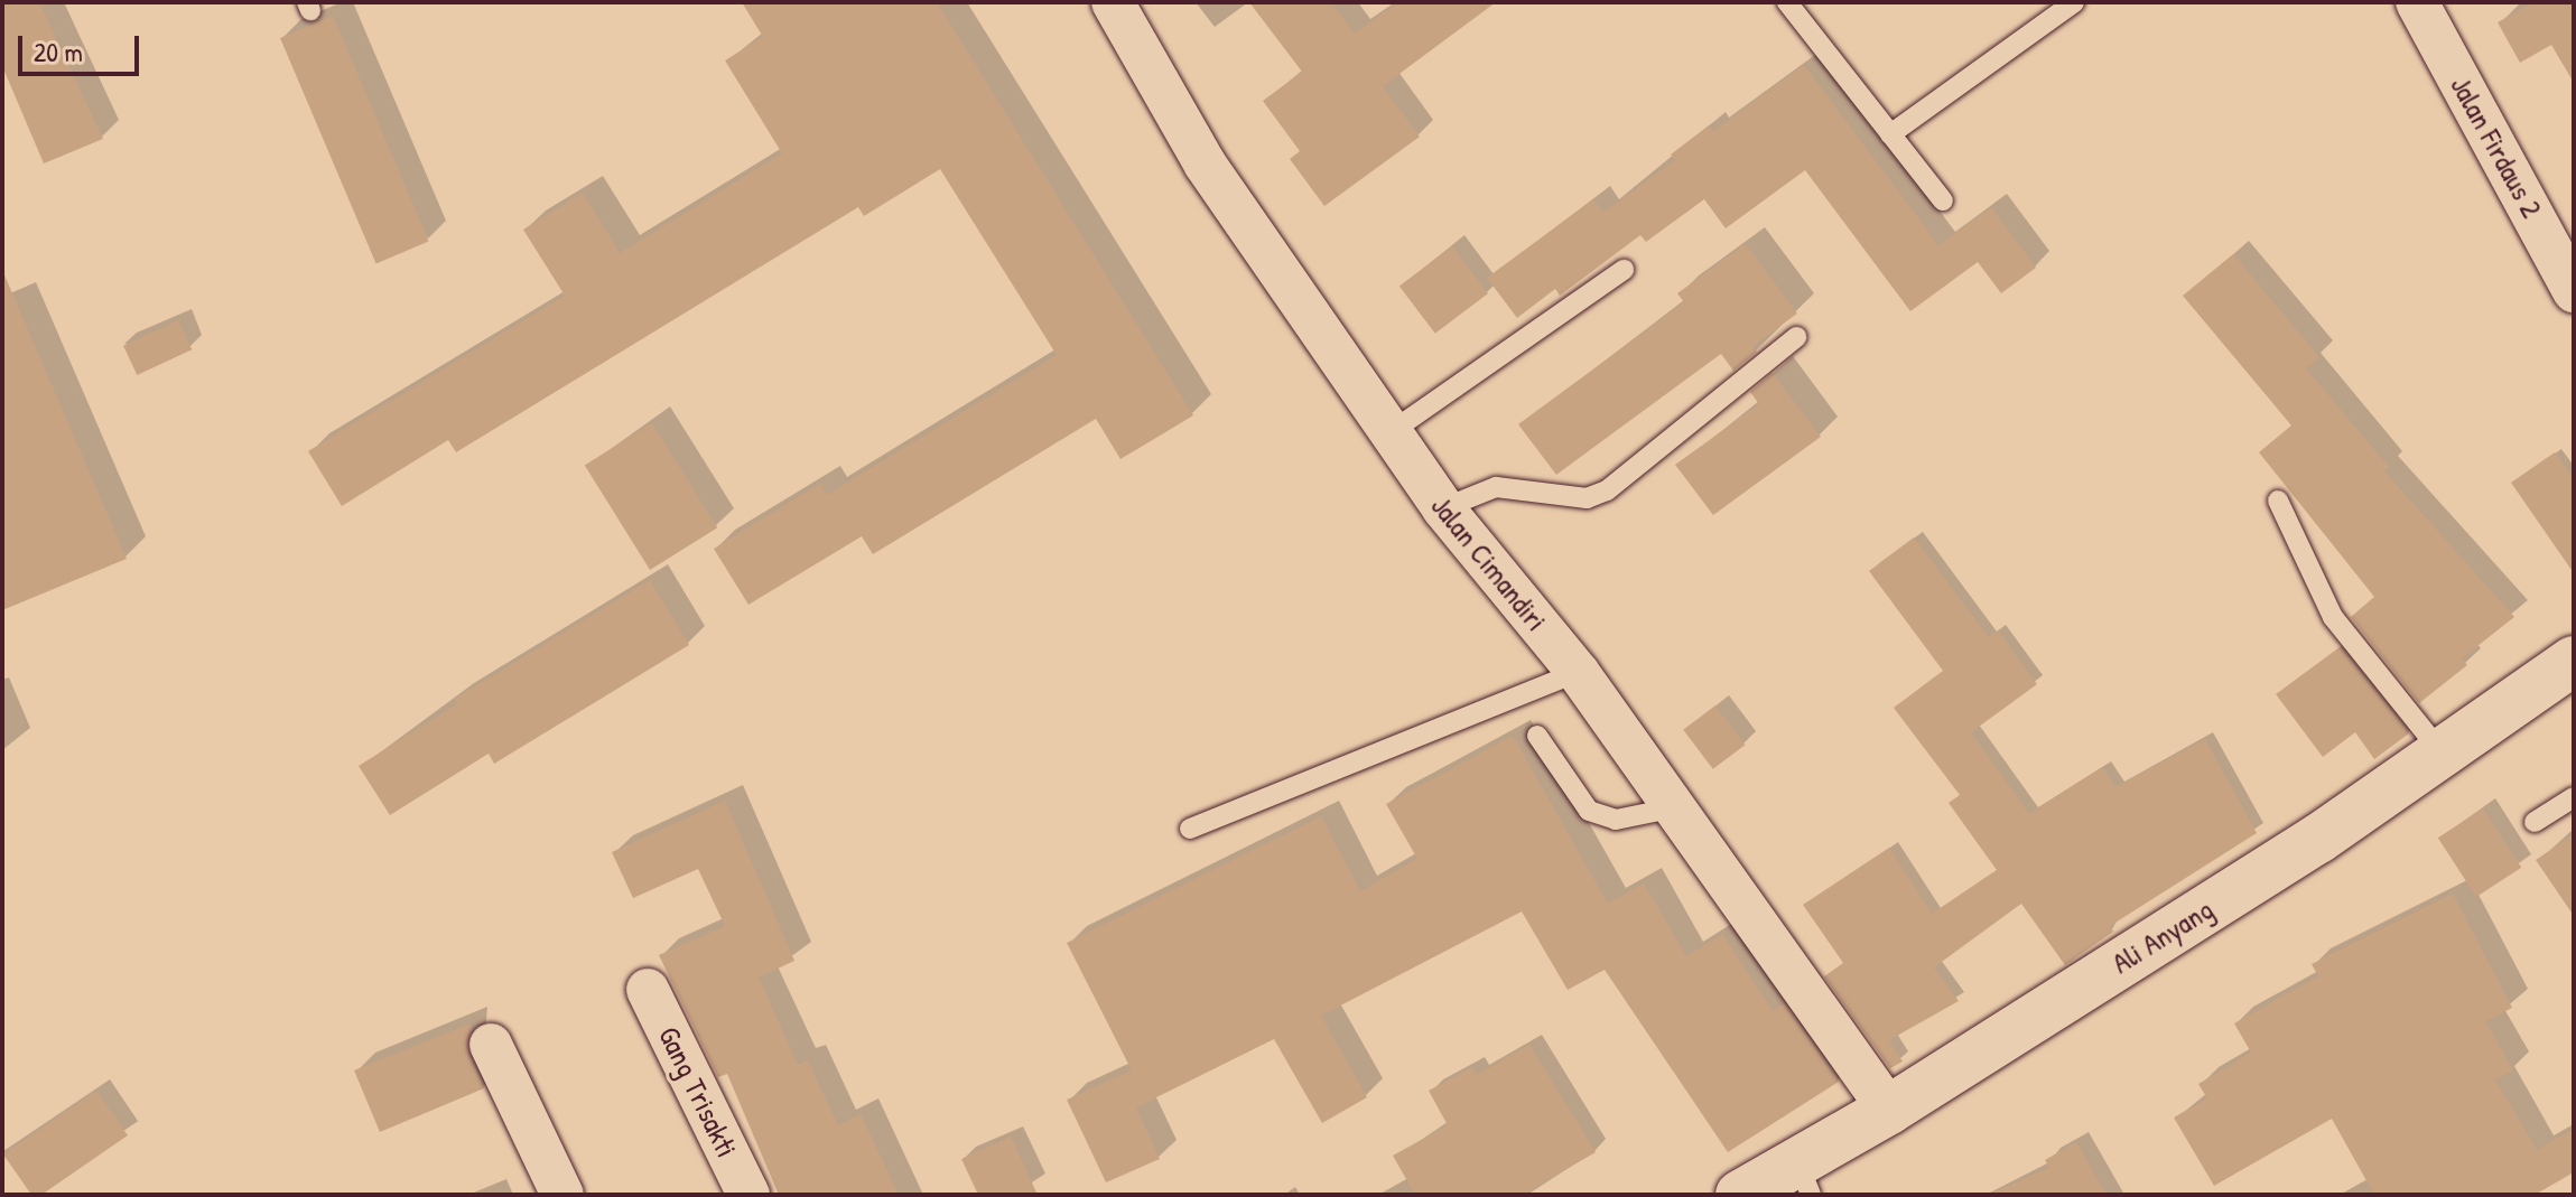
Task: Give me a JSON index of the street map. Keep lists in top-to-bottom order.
{
  "streets": {
    "street": [
      "Jalan Firdaus 2",
      "Jalan Cimandiri",
      "Ali Anyang",
      "Gang Trisakti"
    ]
  },
  "crossings": [
    ["Jalan Cimandiri", "Ali Anyang"]
  ],
  "scale_bar": "20 m"
}
